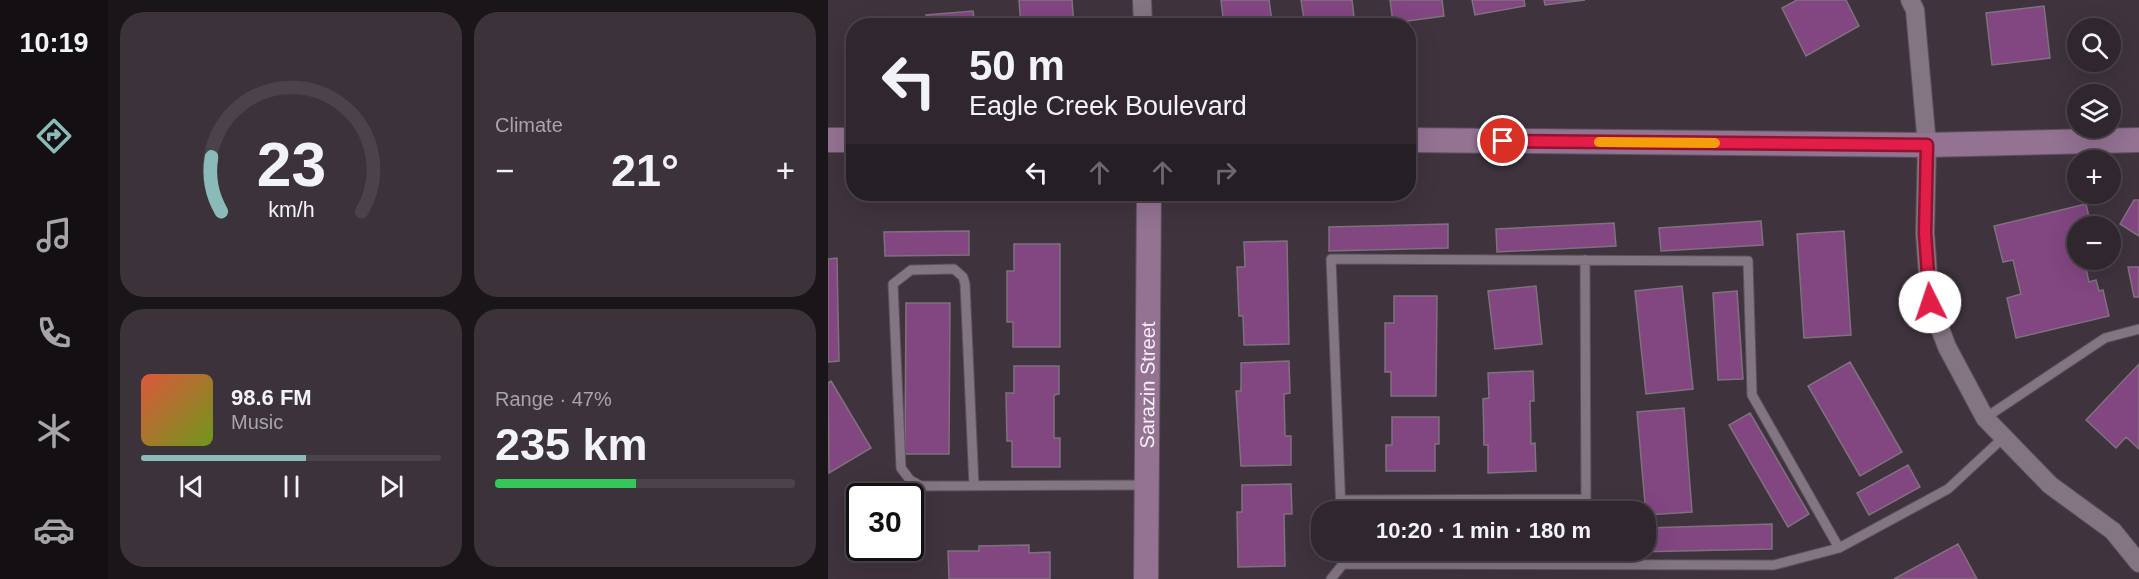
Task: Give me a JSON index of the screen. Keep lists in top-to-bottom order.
{
  "streets": {
    "street": ["Sarazin Street"]
  },
  "page": {
    "tabs": "10:19",
    "tile": [
      "Climate",
      ["Range · 47%", "235 km"]
    ],
    "map_buttons": ["+", "−"],
    "turn": ["50 m", "Eagle Creek Boulevard"],
    "heat": ["−", "21°", "+"],
    "song": ["98.6 FM", "Music"],
    "limit": "30",
    "trip": "10:20 · 1 min · 180 m",
    "gauge": ["23", "km/h"]
  }
}
